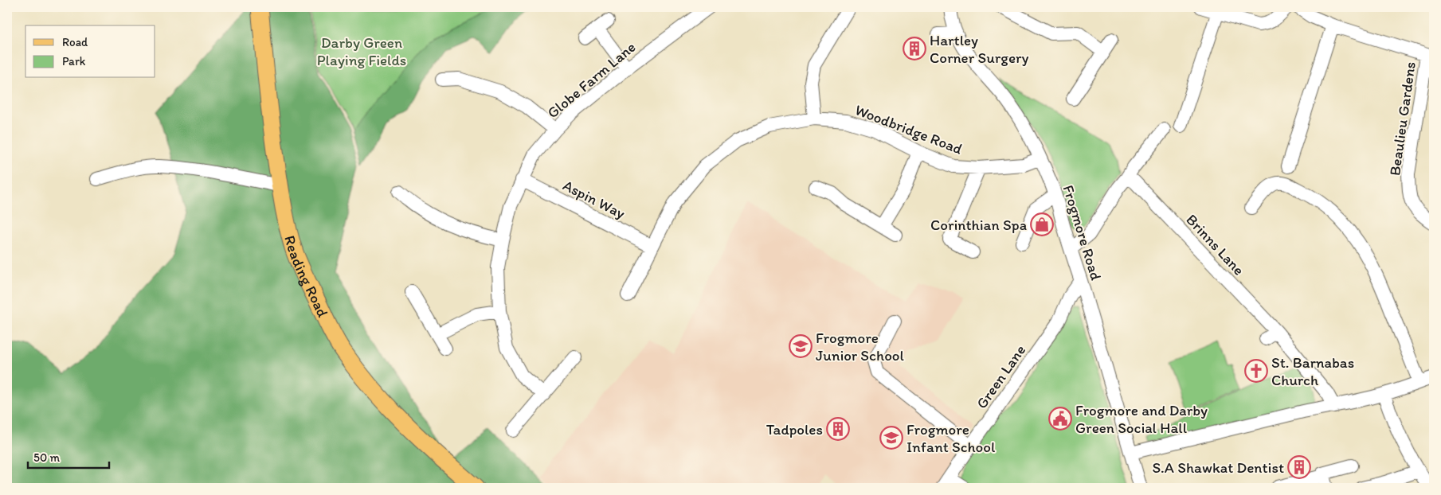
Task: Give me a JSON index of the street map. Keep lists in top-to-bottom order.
{
  "streets": {
    "main road": ["Reading Road"],
    "street": [
      "Globe Farm Lane",
      "Beaulieu Gardens",
      "Woodbridge Road",
      "Aspin Way",
      "Frogmore Road",
      "Brinns Lane",
      "Green Lane"
    ]
  },
  "crossings": [
    ["Globe Farm Lane", "Aspin Way"],
    ["Woodbridge Road", "Aspin Way"],
    ["Woodbridge Road", "Frogmore Road"],
    ["Frogmore Road", "Green Lane"]
  ],
  "parks": ["Darby Green Playing Fields"],
  "places": {
    "building": ["Hartley Corner Surgery", "Tadpoles", "S.A Shawkat Dentist"],
    "shop": ["Corinthian Spa"],
    "school or university": ["Frogmore Junior School", "Frogmore Infant School"],
    "church": ["St. Barnabas Church"],
    "public building": ["Frogmore and Darby Green Social Hall"]
  },
  "legend": ["Road", "Park"],
  "scale_bar": "50 m"
}
